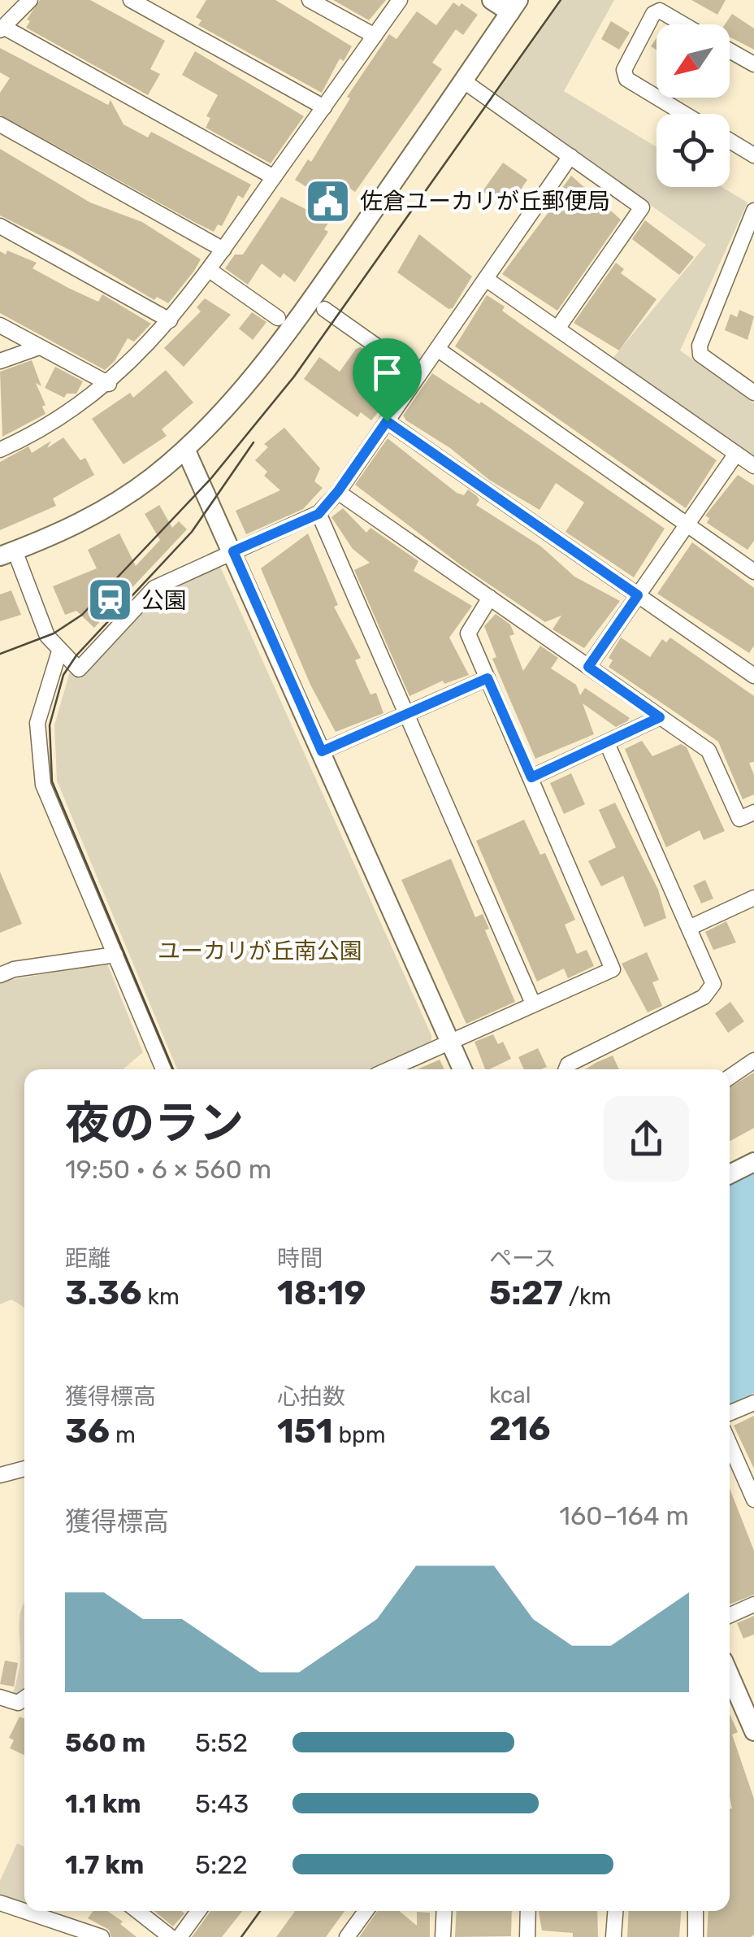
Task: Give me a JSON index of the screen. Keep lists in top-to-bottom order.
{
  "parks": ["ユーカリが丘南公園"],
  "places": {
    "public building": ["佐倉ユーカリが丘郵便局"],
    "station": ["公園"]
  },
  "north": "bottom left",
  "page": {
    "heading": ["夜のラン", "19:50 · 6 × 560 m"],
    "stats": [
      ["距離", "3.36 km"],
      ["時間", "18:19"],
      ["ペース", "5:27 /km"],
      ["獲得標高", "36 m"],
      ["心拍数", "151 bpm"],
      ["kcal", "216"]
    ],
    "chart": ["獲得標高", "160–164 m"],
    "list": [
      {
        "name": "560 m",
        "note": "5:52"
      },
      {
        "name": "1.1 km",
        "note": "5:43"
      },
      {
        "name": "1.7 km",
        "note": "5:22"
      }
    ]
  }
}
